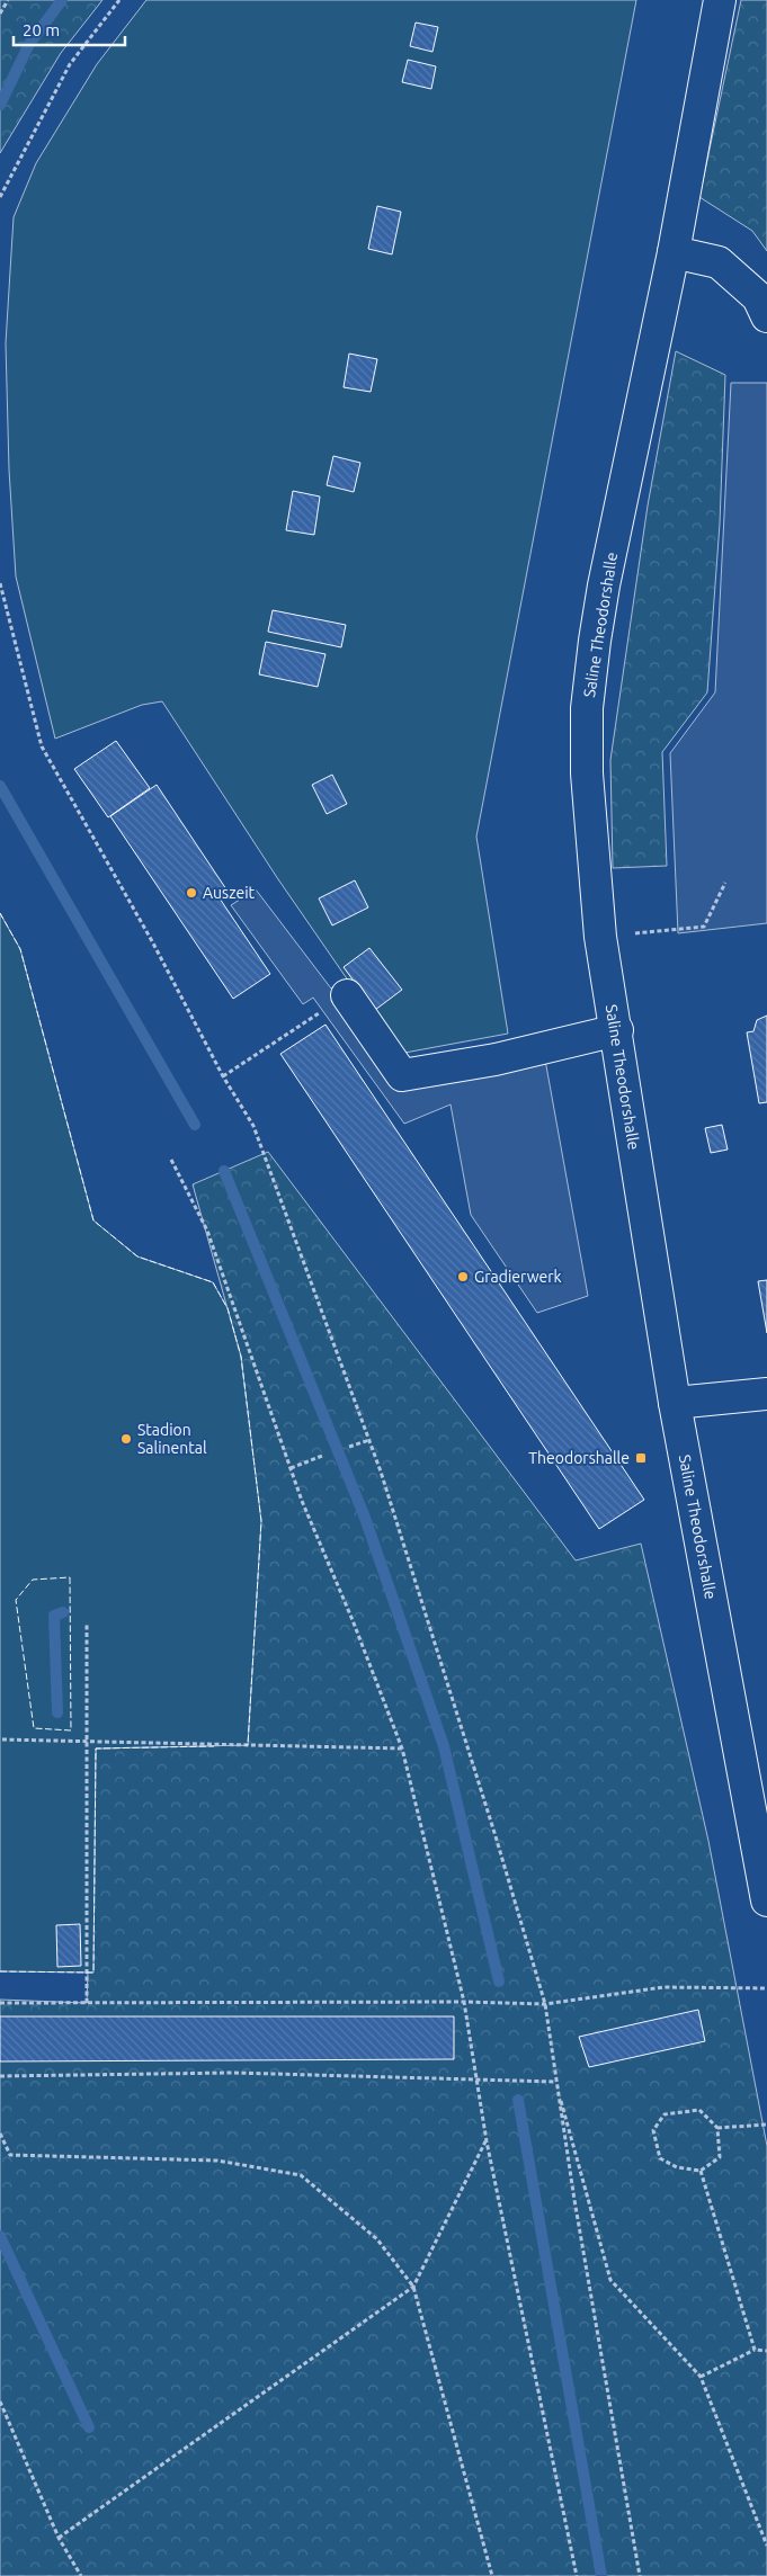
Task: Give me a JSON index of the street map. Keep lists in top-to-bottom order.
{
  "streets": {
    "main road": ["Saline Theodorshalle"]
  },
  "places": {
    "other": ["Auszeit", "Gradierwerk", "Stadion Salinental"],
    "transit": ["Theodorshalle"]
  },
  "scale_bar": "20 m"
}
